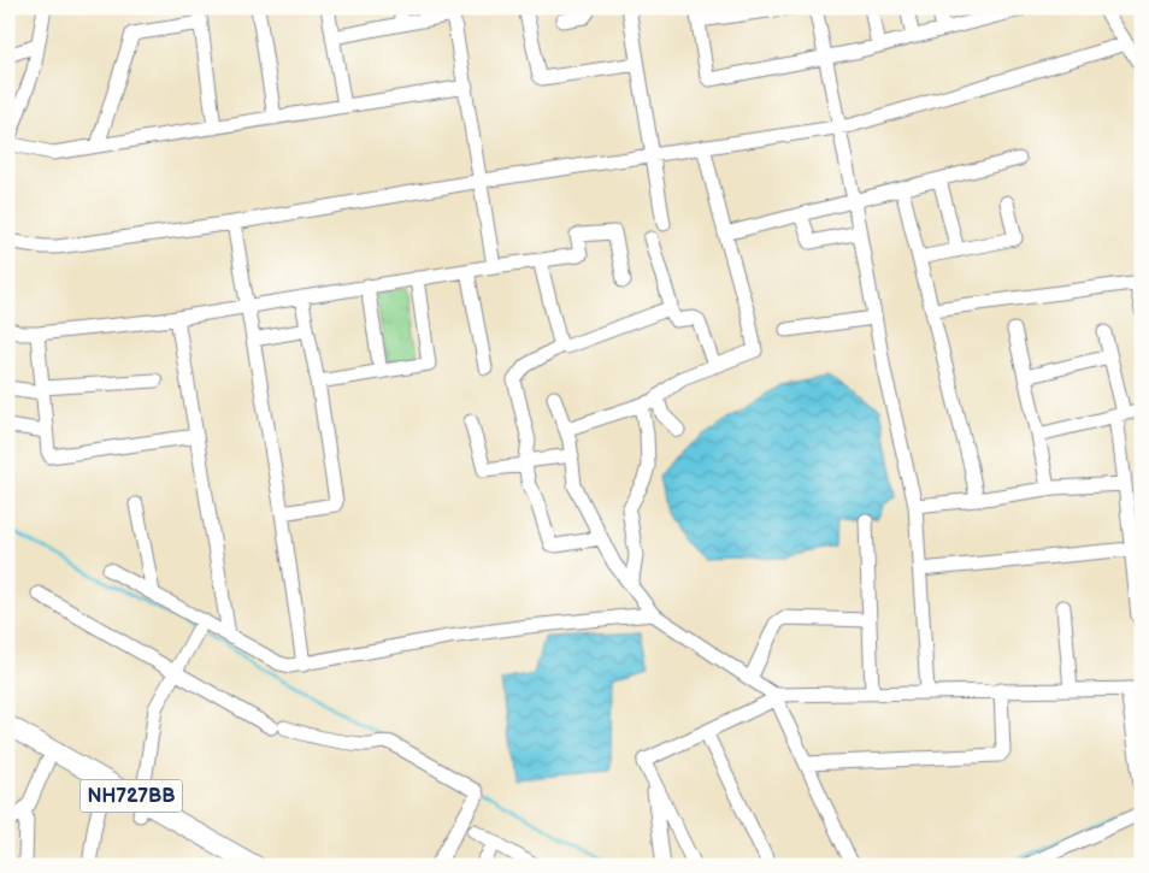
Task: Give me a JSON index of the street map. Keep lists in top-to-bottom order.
{
  "streets": {
    "highway": ["NH727BB"]
  }
}
